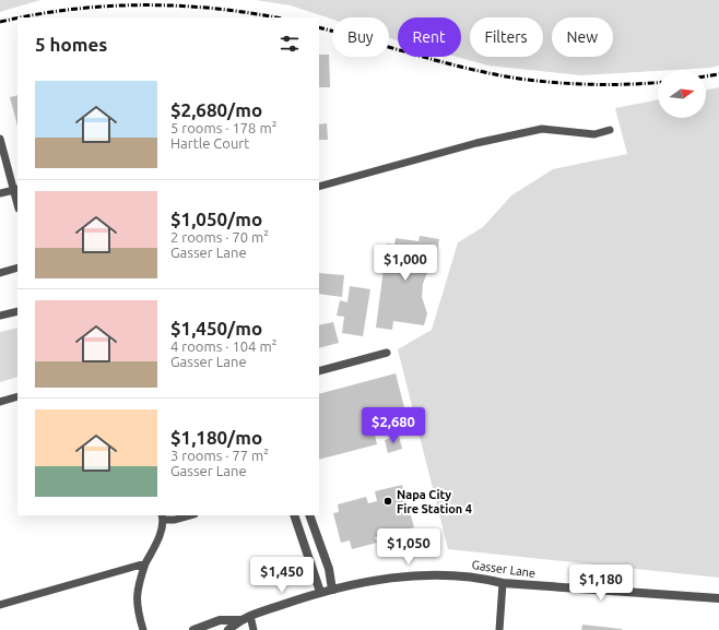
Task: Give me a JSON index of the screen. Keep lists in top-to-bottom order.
{
  "streets": {
    "street": ["Gasser Lane"]
  },
  "places": ["Napa City Fire Station 4"],
  "north": "right",
  "page": {
    "chip": [
      "Buy",
      "Rent",
      "Filters",
      "New"
    ],
    "heading": "5 homes",
    "list": [
      {
        "name": "$2,680/mo",
        "note": "5 rooms · 178 m² · Hartle Court"
      },
      {
        "name": "$1,050/mo",
        "note": "2 rooms · 70 m² · Gasser Lane"
      },
      {
        "name": "$1,450/mo",
        "note": "4 rooms · 104 m² · Gasser Lane"
      },
      {
        "name": "$1,180/mo",
        "note": "3 rooms · 77 m² · Gasser Lane"
      }
    ],
    "price": [
      "$1,000",
      "$2,680",
      "$1,050",
      "$1,450",
      "$1,180"
    ]
  }
}
